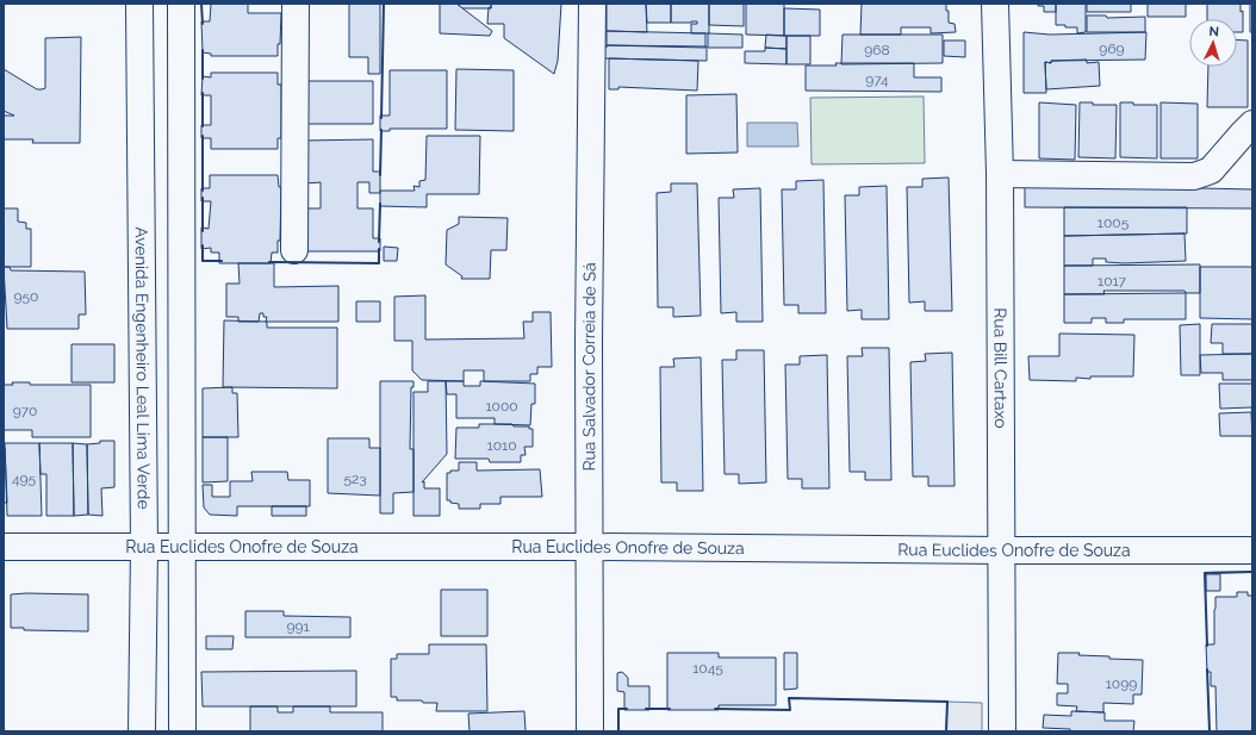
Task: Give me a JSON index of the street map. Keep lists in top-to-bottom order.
{
  "streets": {
    "street": [
      "Rua Salvador Correia de Sá",
      "Rua Bill Cartaxo",
      "Avenida Engenheiro Leal Lima Verde",
      "Rua Euclides Onofre de Souza"
    ]
  },
  "crossings": [
    ["Rua Salvador Correia de Sá", "Rua Euclides Onofre de Souza"],
    ["Rua Bill Cartaxo", "Rua Euclides Onofre de Souza"],
    ["Avenida Engenheiro Leal Lima Verde", "Rua Euclides Onofre de Souza"]
  ],
  "house_numbers": [
    "969",
    "968",
    "974",
    "1005",
    "1017",
    "950",
    "1000",
    "970",
    "1010",
    "495",
    "523",
    "991",
    "1045",
    "1099"
  ],
  "north": "top"
}
